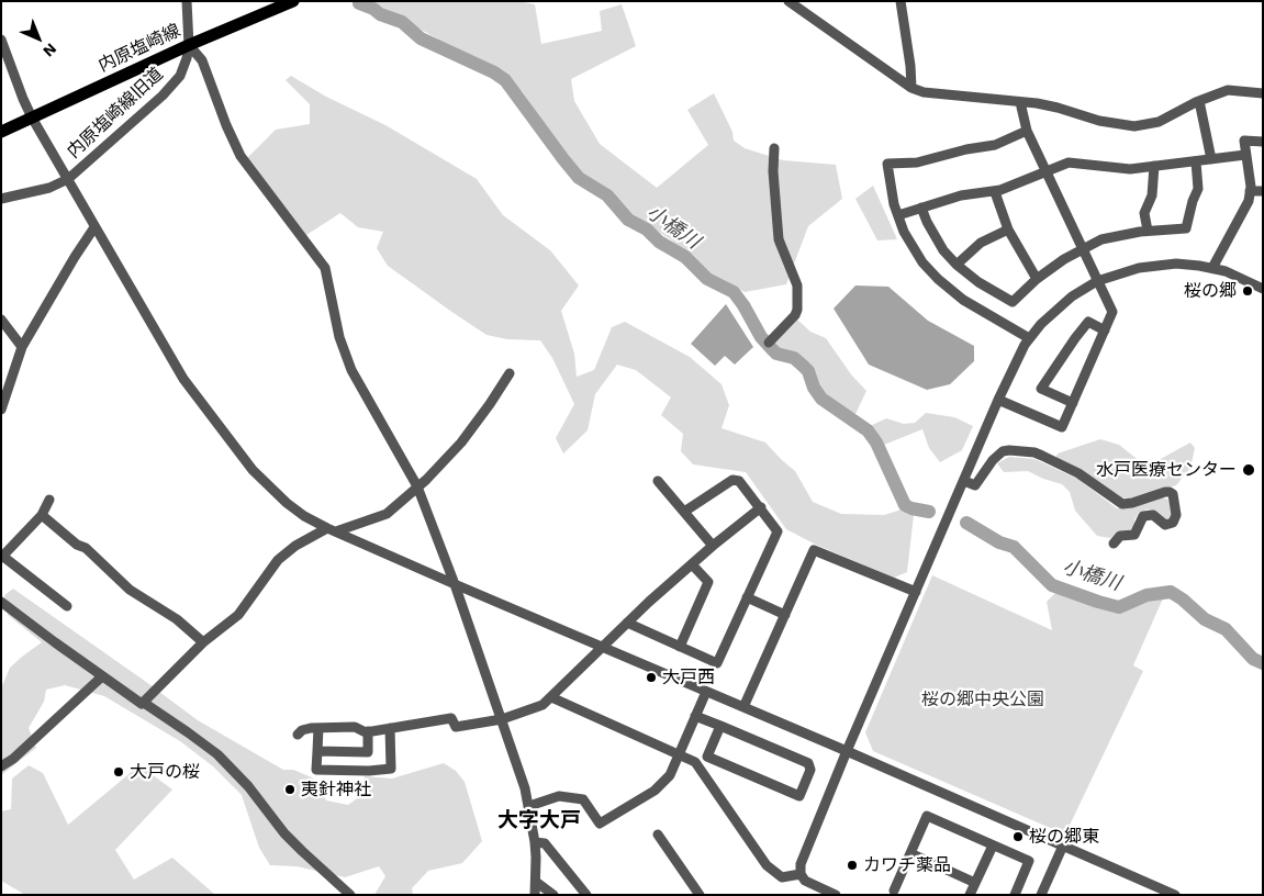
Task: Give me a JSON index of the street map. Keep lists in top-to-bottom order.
{
  "streets": {
    "main road": ["内原塩崎線"],
    "street": ["内原塩崎線旧道"]
  },
  "crossings": [
    ["内原塩崎線", "内原塩崎線旧道"]
  ],
  "districts": ["大字大戸"],
  "water": ["小橋川"],
  "parks": ["桜の郷中央公園"],
  "places": [
    "桜の郷",
    "水戸医療センター",
    "大戸西",
    "大戸の桜",
    "夷針神社",
    "桜の郷東",
    "カワチ薬品"
  ],
  "north": "bottom right"
}
